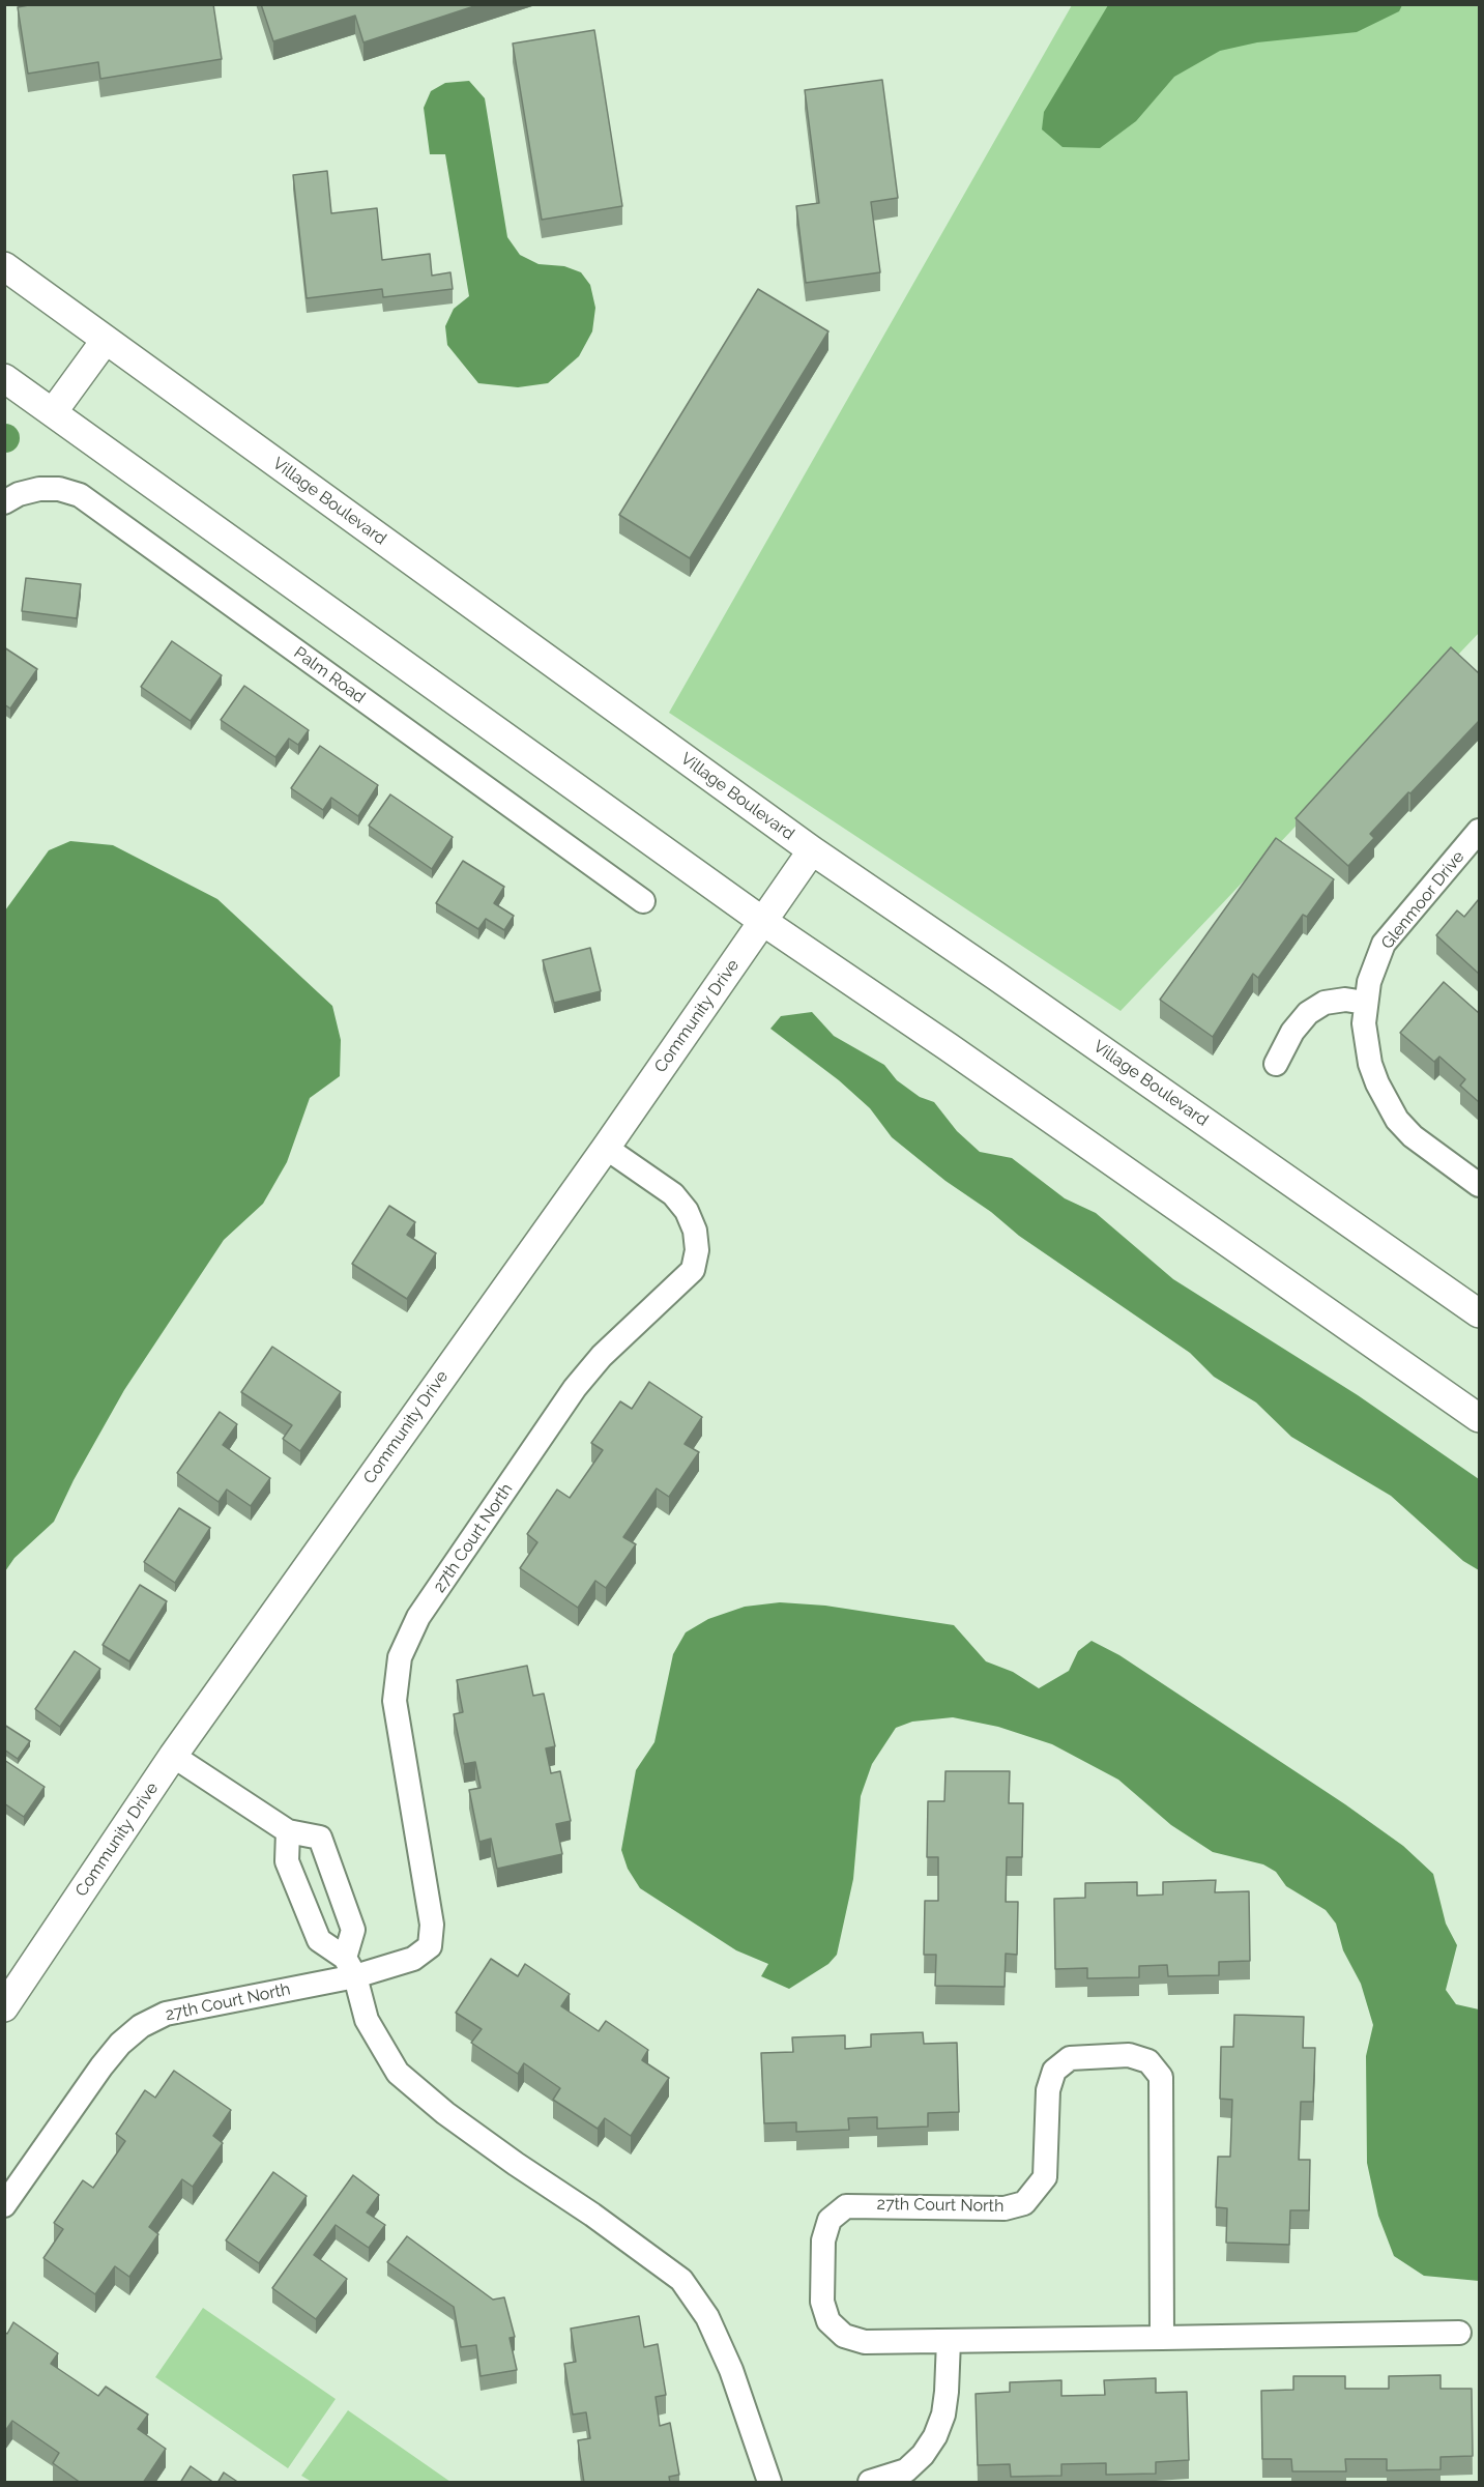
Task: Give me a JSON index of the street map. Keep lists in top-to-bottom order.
{
  "streets": {
    "street": [
      "Village Boulevard",
      "Palm Road",
      "Glenmoor Drive",
      "Community Drive",
      "27th Court North"
    ]
  },
  "crossings": [
    ["Village Boulevard", "Community Drive"],
    ["Community Drive", "27th Court North"]
  ]
}
